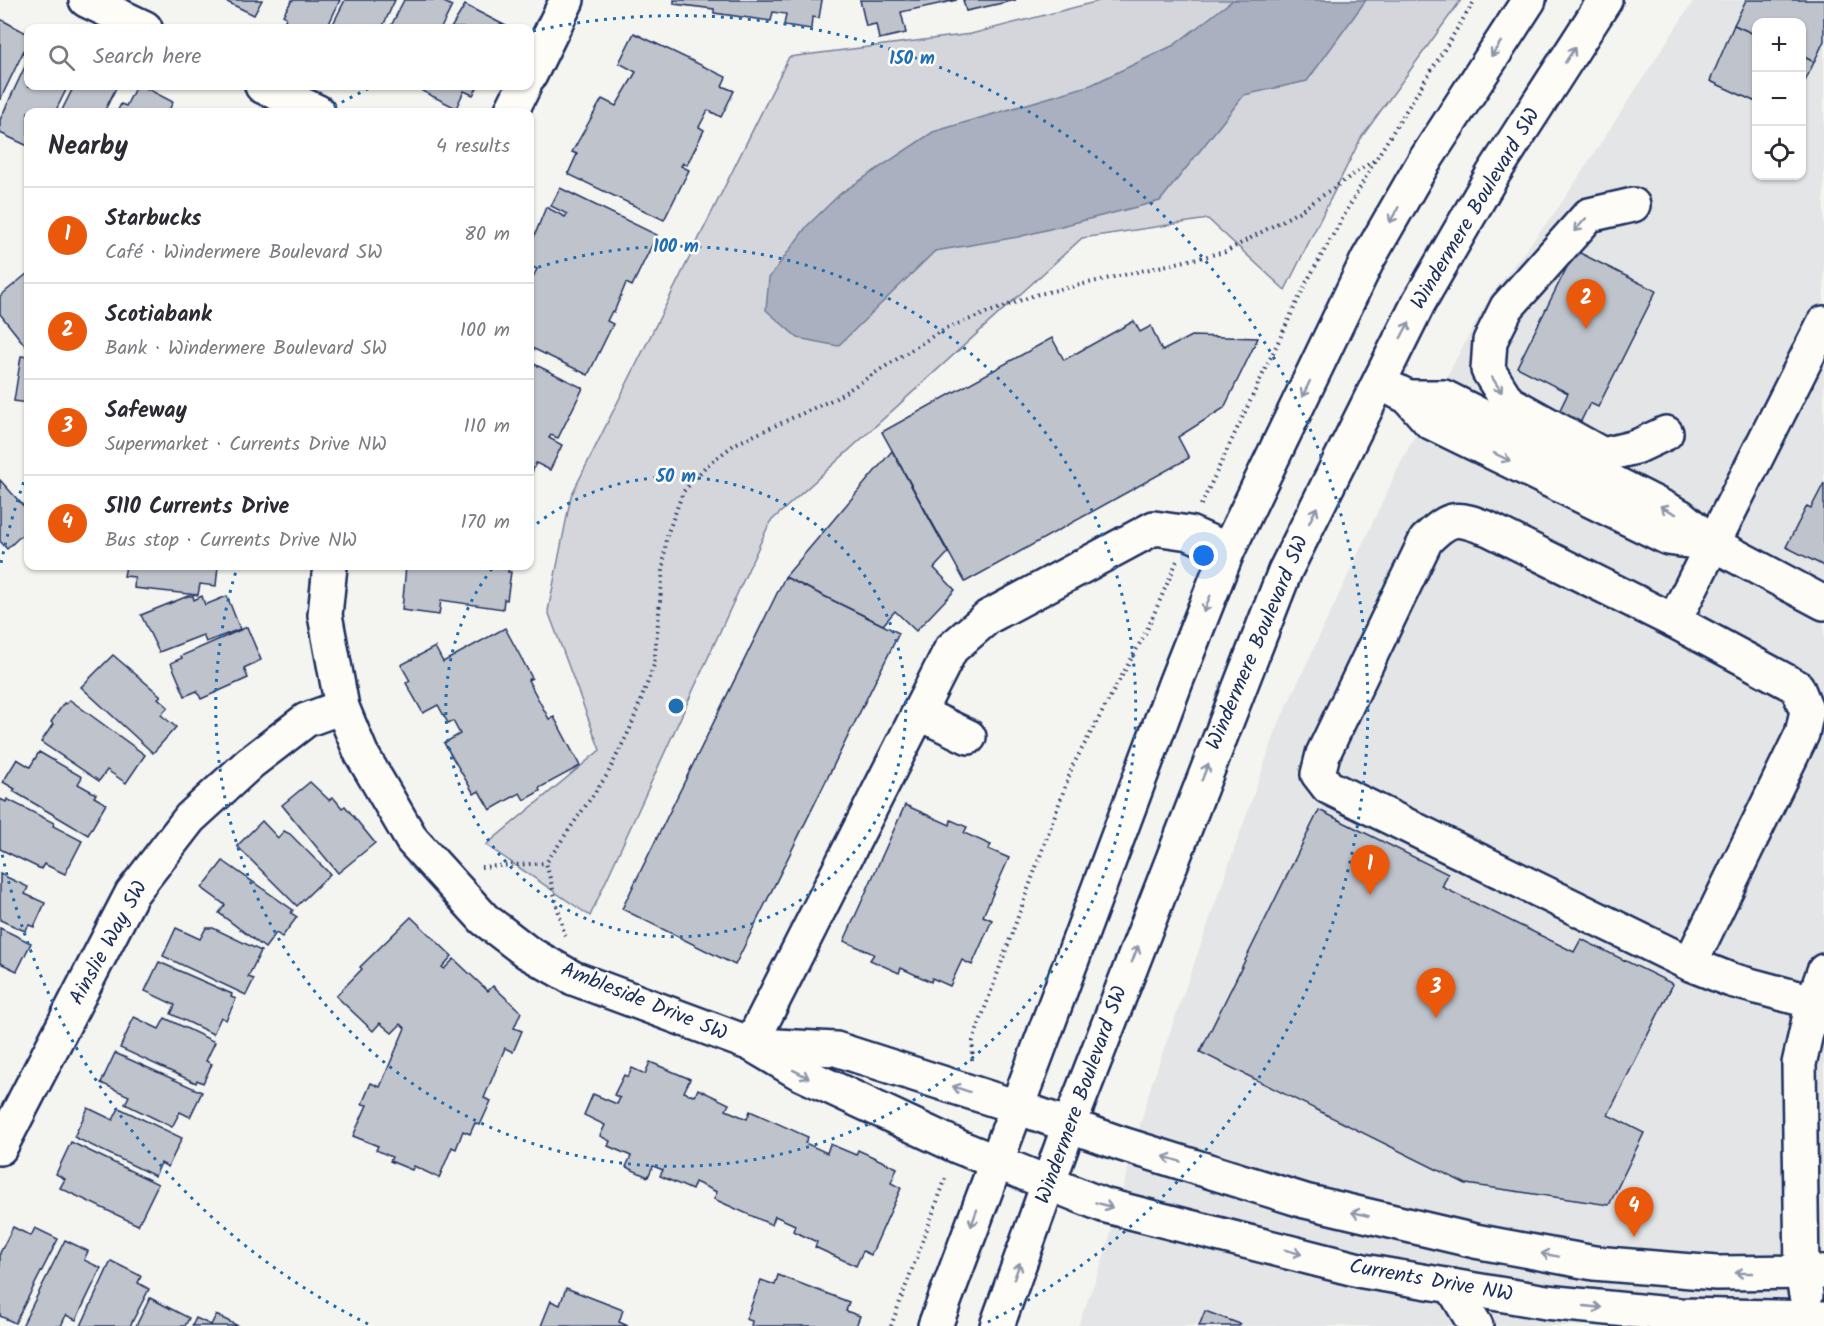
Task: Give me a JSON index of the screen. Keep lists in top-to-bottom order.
{
  "streets": {
    "street": [
      "Windermere Boulevard SW",
      "Ainslie Way SW",
      "Ambleside Drive SW",
      "Currents Drive NW"
    ]
  },
  "crossings": [
    ["Windermere Boulevard SW", "Ambleside Drive SW"],
    ["Windermere Boulevard SW", "Currents Drive NW"],
    ["Ainslie Way SW", "Ambleside Drive SW"],
    ["Ambleside Drive SW", "Currents Drive NW"]
  ],
  "page": {
    "map_buttons": ["+", "−"],
    "search": "Search here",
    "heading": ["Nearby", "4 results"],
    "list": [
      {
        "mark": "1",
        "name": "Starbucks",
        "note": "Café · Windermere Boulevard SW",
        "value": "80 m"
      },
      {
        "mark": "2",
        "name": "Scotiabank",
        "note": "Bank · Windermere Boulevard SW",
        "value": "100 m"
      },
      {
        "mark": "3",
        "name": "Safeway",
        "note": "Supermarket · Currents Drive NW",
        "value": "110 m"
      },
      {
        "mark": "4",
        "name": "5110 Currents Drive",
        "note": "Bus stop · Currents Drive NW",
        "value": "170 m"
      }
    ],
    "pins": [
      "2",
      "1",
      "3",
      "4"
    ]
  },
  "rings": ["150 m", "100 m", "50 m"]
}
